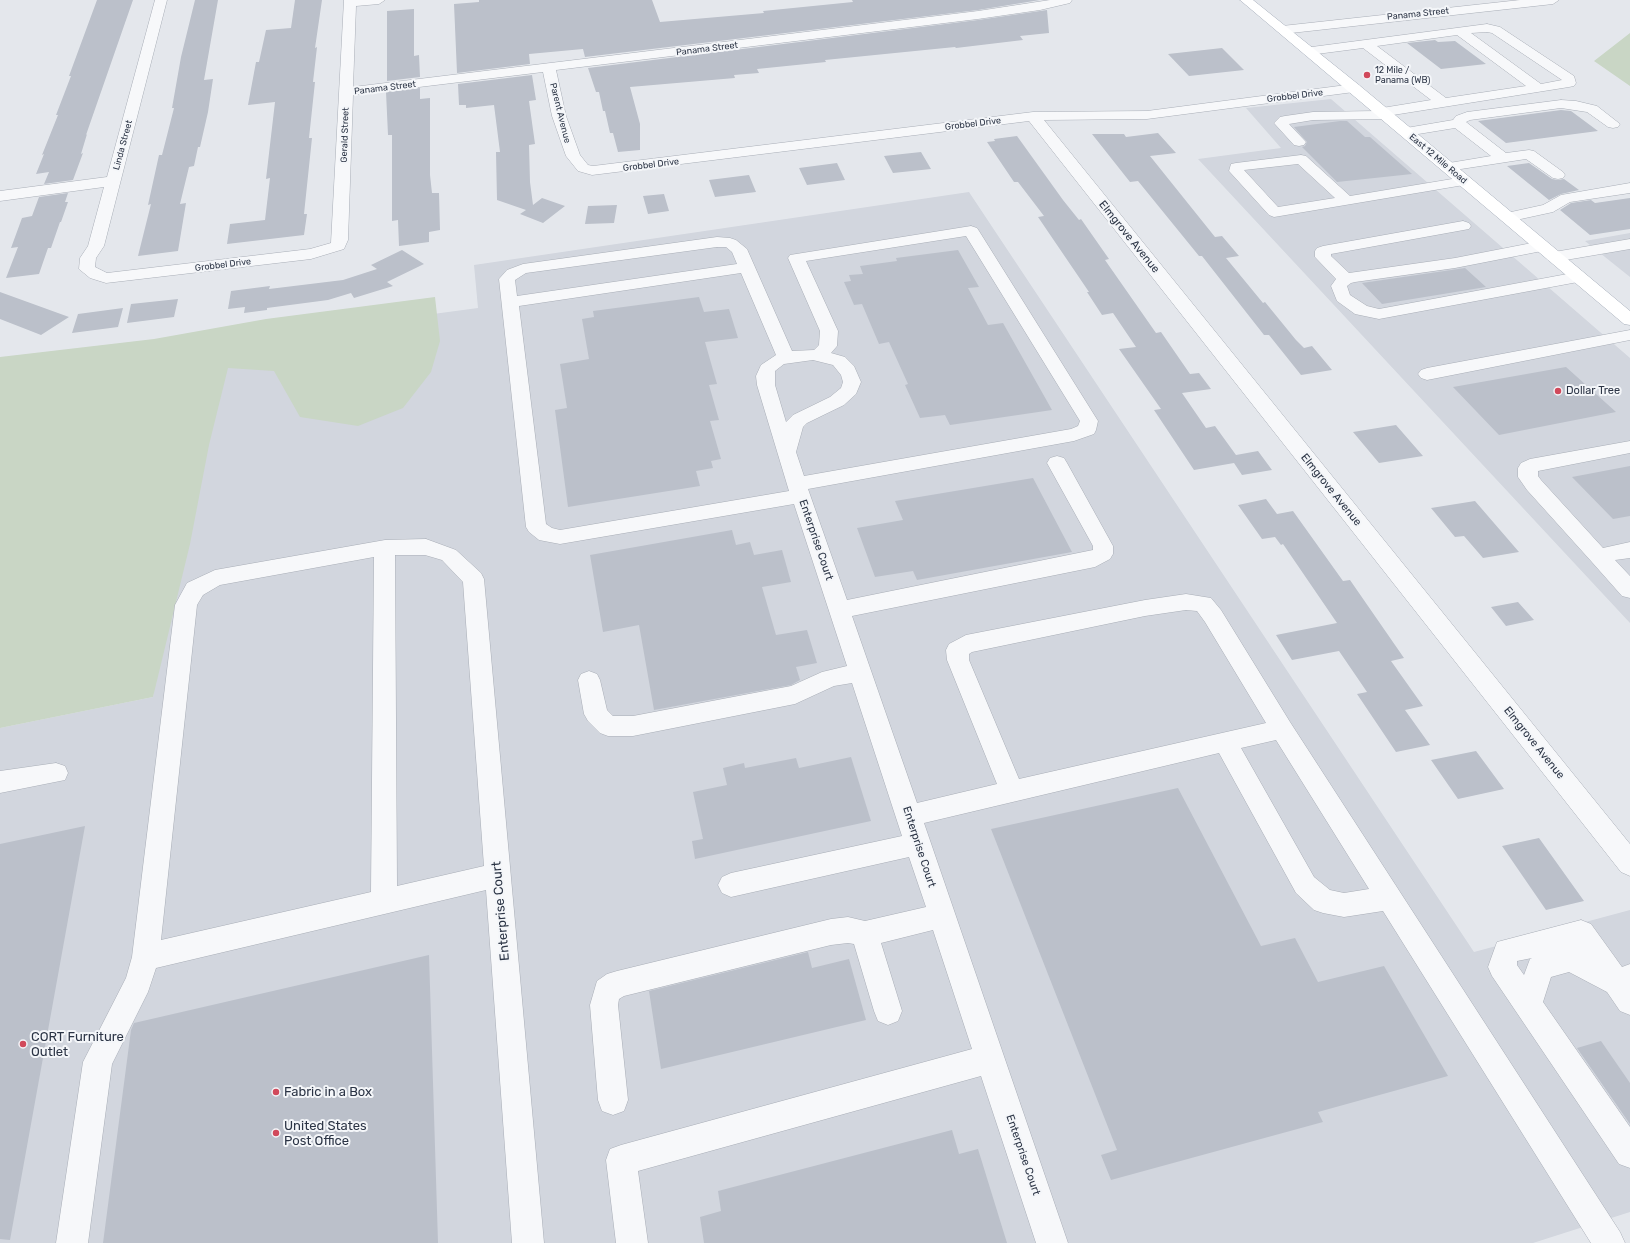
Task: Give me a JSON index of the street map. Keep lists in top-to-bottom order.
{
  "streets": {
    "main road": ["East 12 Mile Road"],
    "street": [
      "Panama Street",
      "Grobbel Drive",
      "Parent Avenue",
      "Gerald Street",
      "Linda Street",
      "Elmgrove Avenue",
      "Enterprise Court"
    ]
  },
  "crossings": [
    ["Panama Street", "Parent Avenue"],
    ["Panama Street", "Gerald Street"],
    ["Panama Street", "East 12 Mile Road"],
    ["Grobbel Drive", "Parent Avenue"],
    ["Grobbel Drive", "Gerald Street"],
    ["Grobbel Drive", "Linda Street"],
    ["Grobbel Drive", "East 12 Mile Road"],
    ["Grobbel Drive", "Elmgrove Avenue"]
  ],
  "places": [
    "12 Mile / Panama (WB)",
    "Dollar Tree",
    "CORT Furniture Outlet",
    "Fabric in a Box",
    "United States Post Office"
  ]
}
